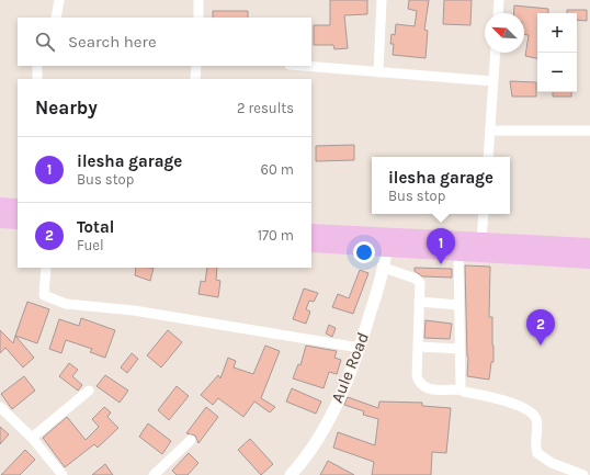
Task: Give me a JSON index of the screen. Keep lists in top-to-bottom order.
{
  "streets": {
    "street": ["Aule Road"]
  },
  "north": "top left",
  "page": {
    "map_buttons": ["+", "−"],
    "search": "Search here",
    "heading": ["Nearby", "2 results"],
    "list": [
      {
        "mark": "1",
        "name": "ilesha garage",
        "note": "Bus stop",
        "value": "60 m"
      },
      {
        "mark": "2",
        "name": "Total",
        "note": "Fuel",
        "value": "170 m"
      }
    ],
    "popup": ["ilesha garage", "Bus stop"],
    "pins": ["1", "2"]
  }
}
